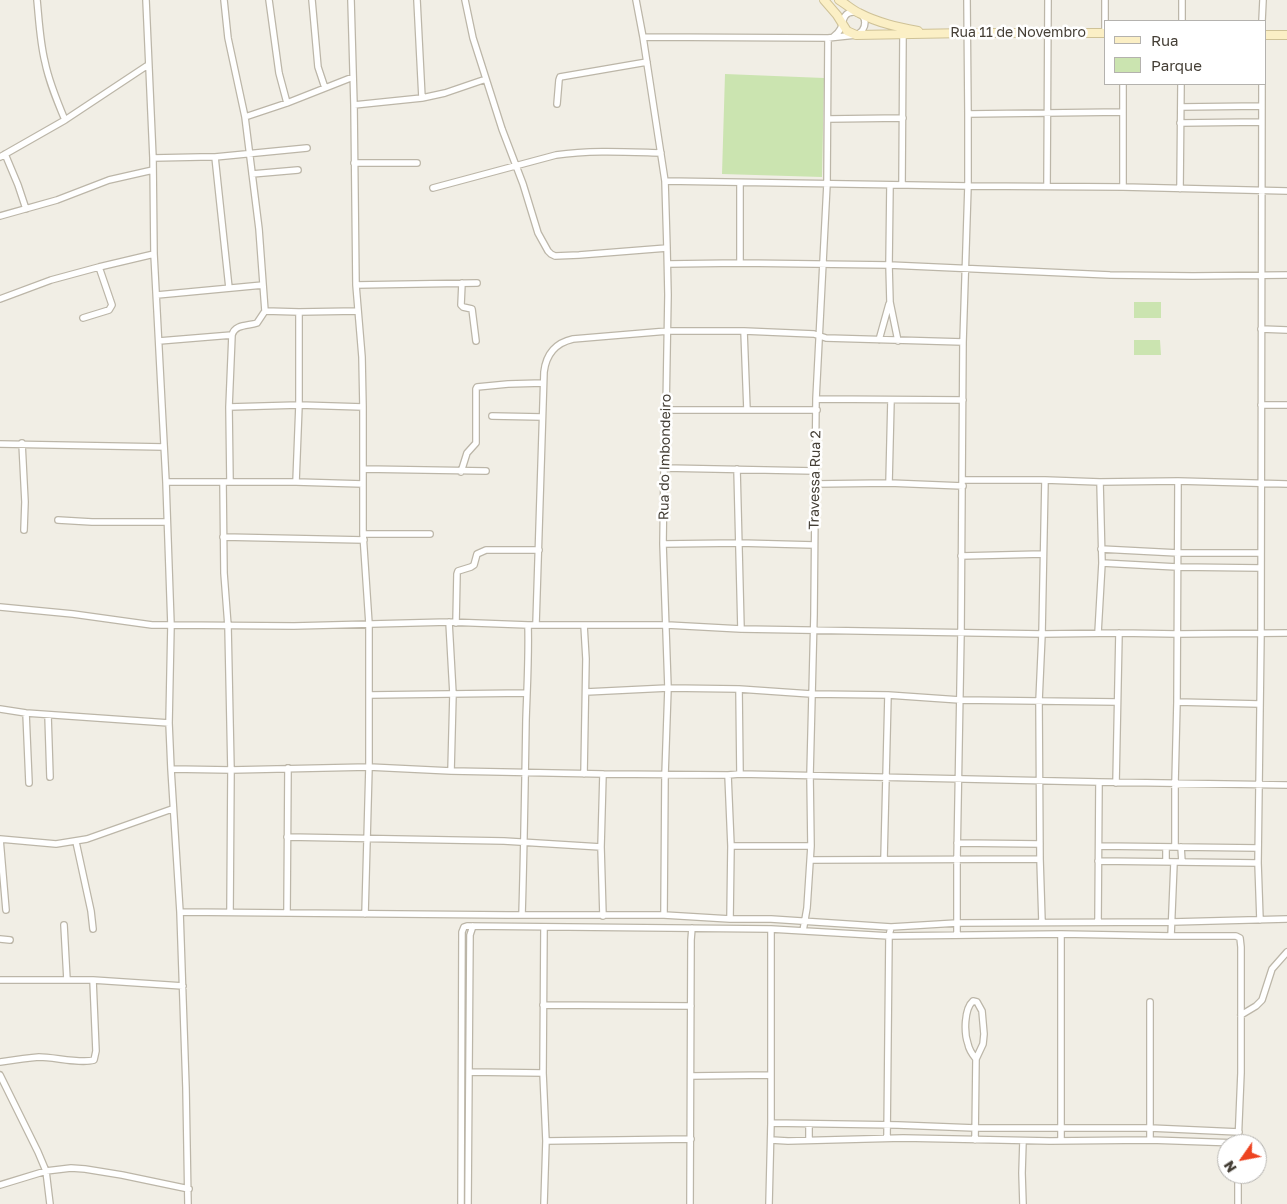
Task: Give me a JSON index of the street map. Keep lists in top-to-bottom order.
{
  "streets": {
    "main road": ["Rua 11 de Novembro"],
    "street": ["Rua do Imbondeiro", "Travessa Rua 2"]
  },
  "legend": ["Rua", "Parque"],
  "north": "bottom left"
}
